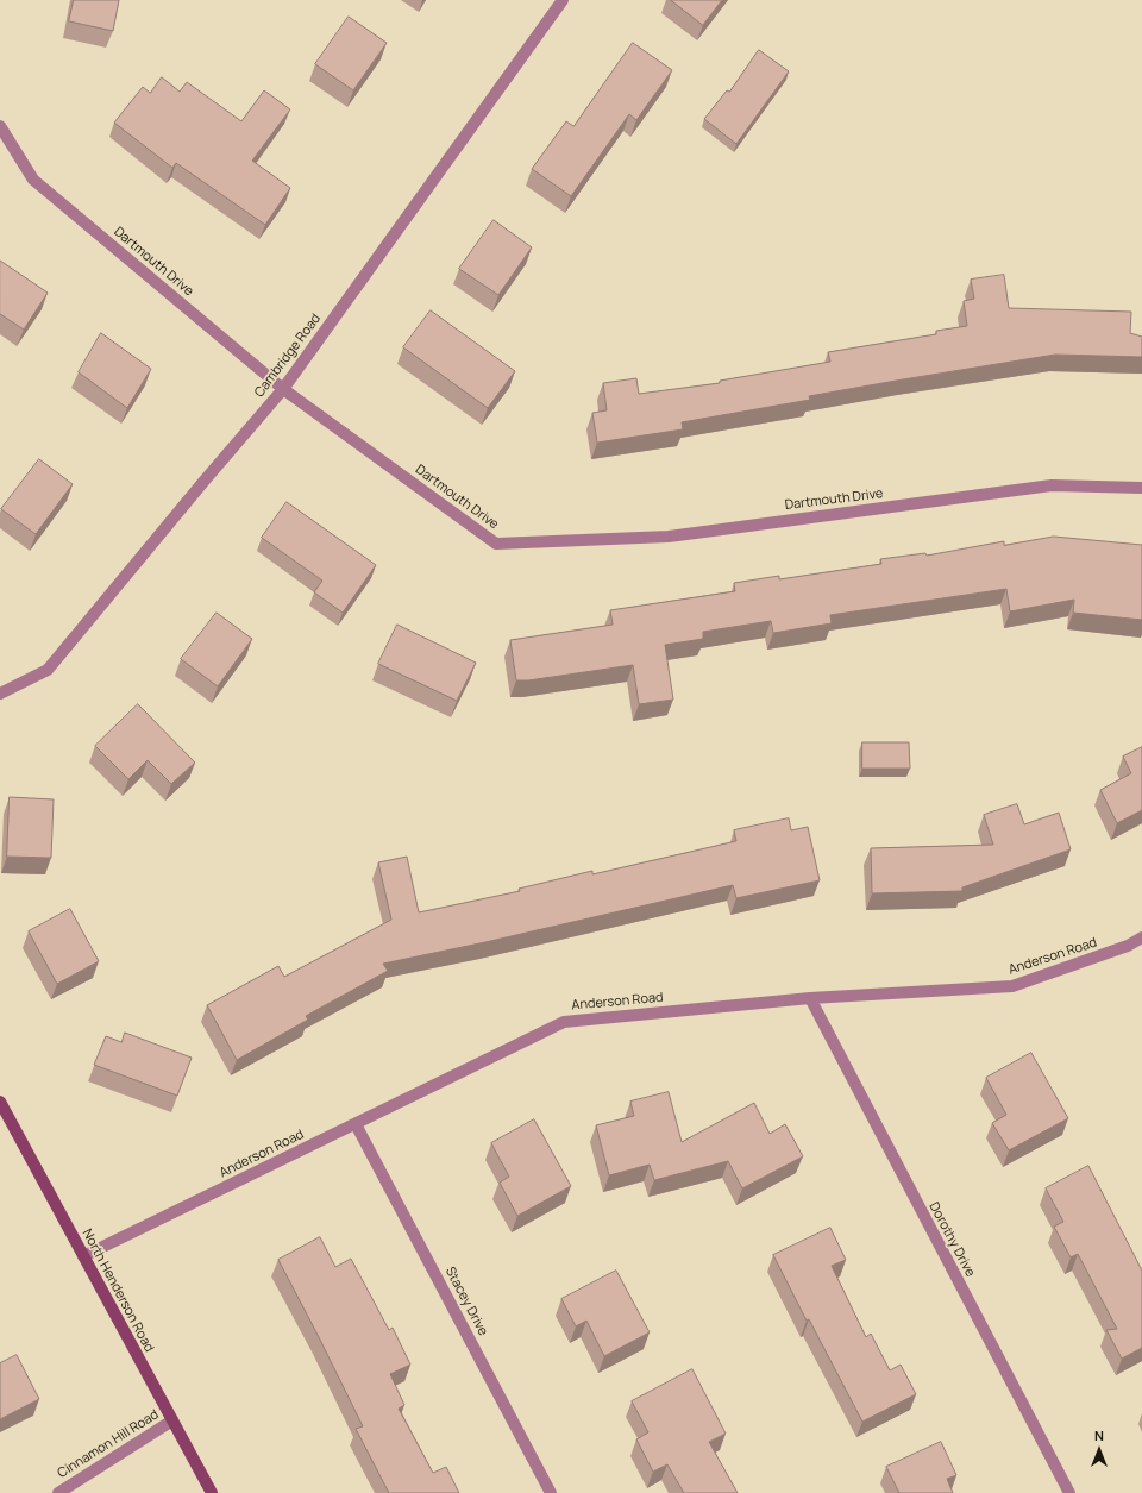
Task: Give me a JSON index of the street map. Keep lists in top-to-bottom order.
{
  "streets": {
    "street": [
      "Dartmouth Drive",
      "Cambridge Road",
      "Anderson Road",
      "Dorothy Drive",
      "North Henderson Road",
      "Stacey Drive",
      "Cinnamon Hill Road"
    ]
  },
  "crossings": [
    ["Dartmouth Drive", "Cambridge Road"],
    ["Anderson Road", "Dorothy Drive"],
    ["Anderson Road", "North Henderson Road"],
    ["Anderson Road", "Stacey Drive"],
    ["North Henderson Road", "Cinnamon Hill Road"]
  ],
  "north": "top"
}
